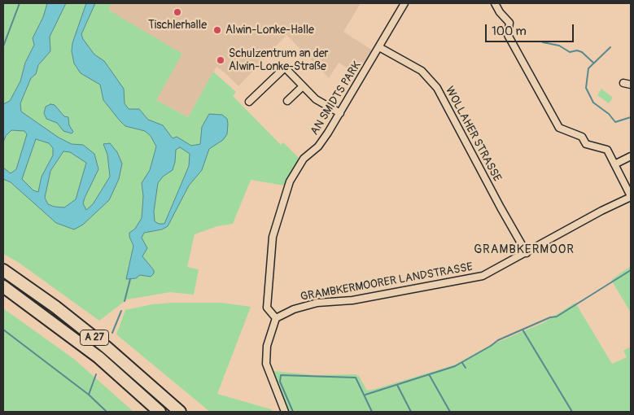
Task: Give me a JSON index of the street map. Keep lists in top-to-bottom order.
{
  "streets": {
    "highway": ["A 27"],
    "street": ["AN SMIDTS PARK", "WOLLAHER STRASSE", "GRAMBKERMOORER LANDSTRASSE"]
  },
  "crossings": [
    ["AN SMIDTS PARK", "WOLLAHER STRASSE"],
    ["AN SMIDTS PARK", "GRAMBKERMOORER LANDSTRASSE"],
    ["WOLLAHER STRASSE", "GRAMBKERMOORER LANDSTRASSE"]
  ],
  "districts": ["GRAMBKERMOOR"],
  "places": ["Tischlerhalle", "Alwin-Lonke-Halle", "Schulzentrum an der Alwin-Lonke-Straße"],
  "scale_bar": "100 m"
}
